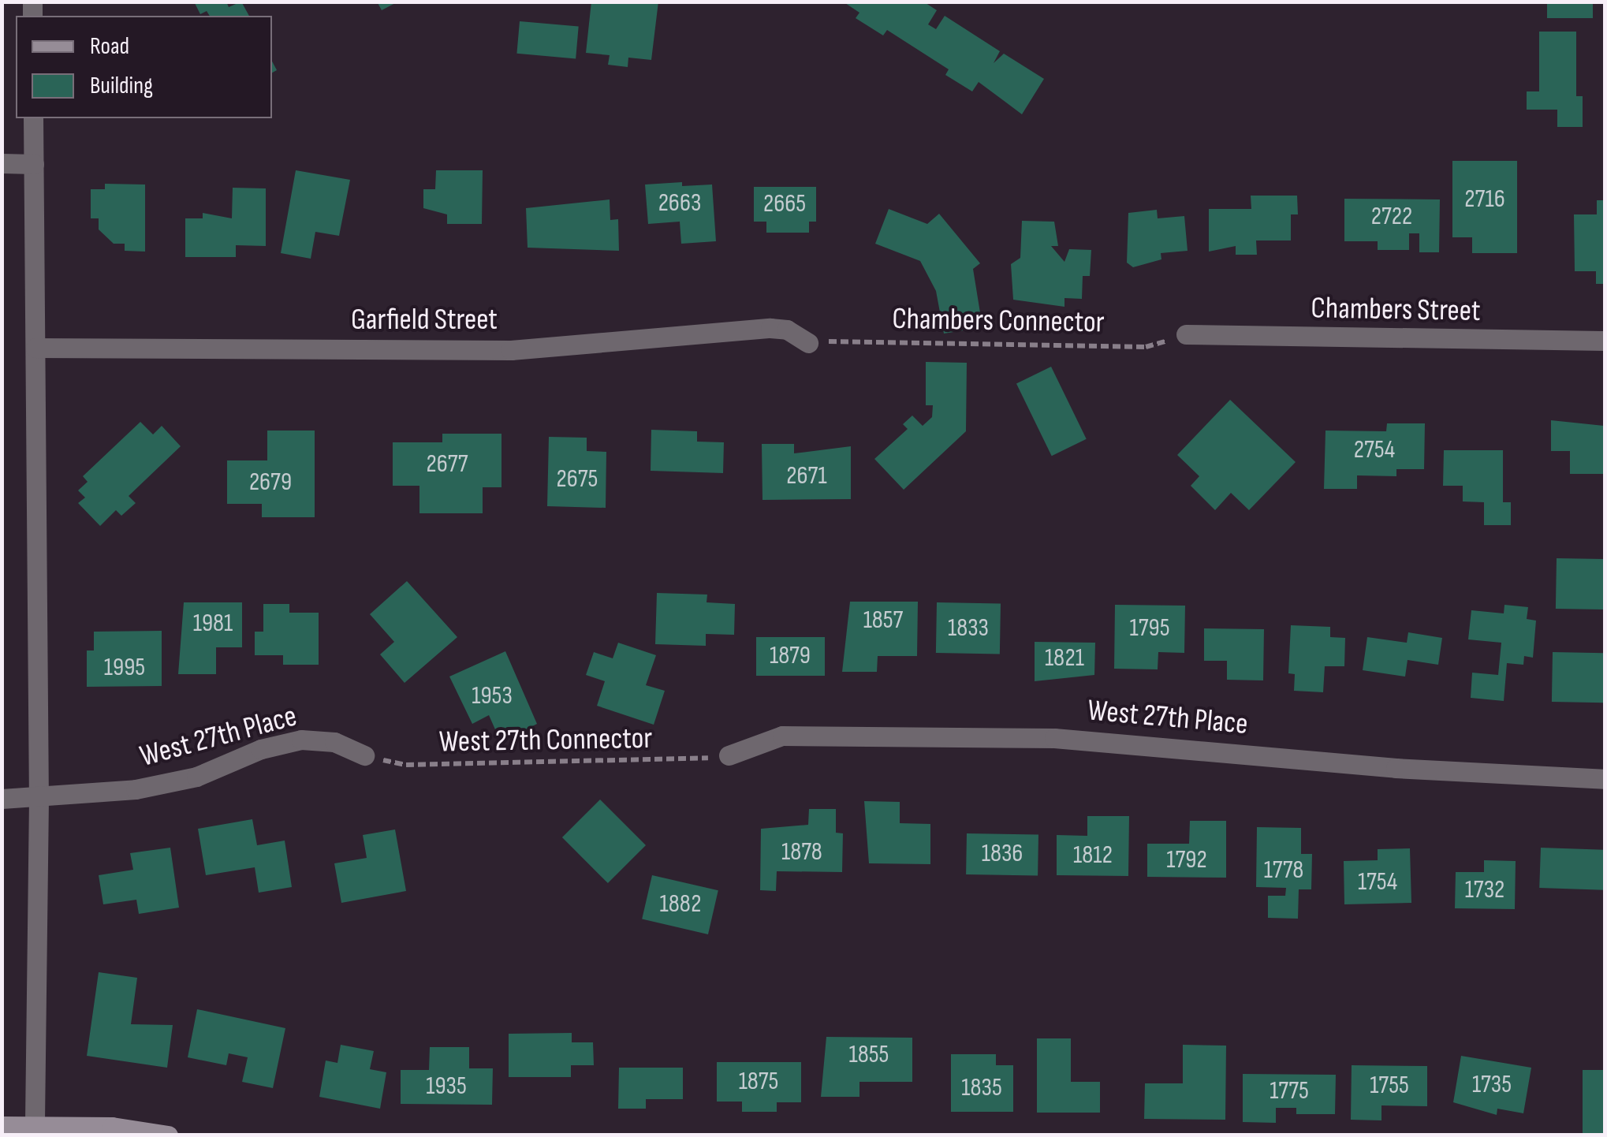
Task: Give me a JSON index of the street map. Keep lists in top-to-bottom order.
{
  "streets": {
    "street": ["Chambers Street", "Garfield Street", "West 27th Place"],
    "path": ["Chambers Connector", "West 27th Connector"]
  },
  "crossings": [
    ["Chambers Street", "Chambers Connector"],
    ["Garfield Street", "Chambers Connector"],
    ["West 27th Place", "West 27th Connector"]
  ],
  "house_numbers": [
    "2716",
    "2663",
    "2665",
    "2722",
    "2754",
    "2677",
    "2671",
    "2675",
    "2679",
    "1857",
    "1981",
    "1833",
    "1795",
    "1879",
    "1821",
    "1995",
    "1953",
    "1878",
    "1836",
    "1812",
    "1792",
    "1778",
    "1754",
    "1732",
    "1882",
    "1855",
    "1875",
    "1735",
    "1755",
    "1935",
    "1835",
    "1775"
  ],
  "legend": ["Road", "Building"]
}
